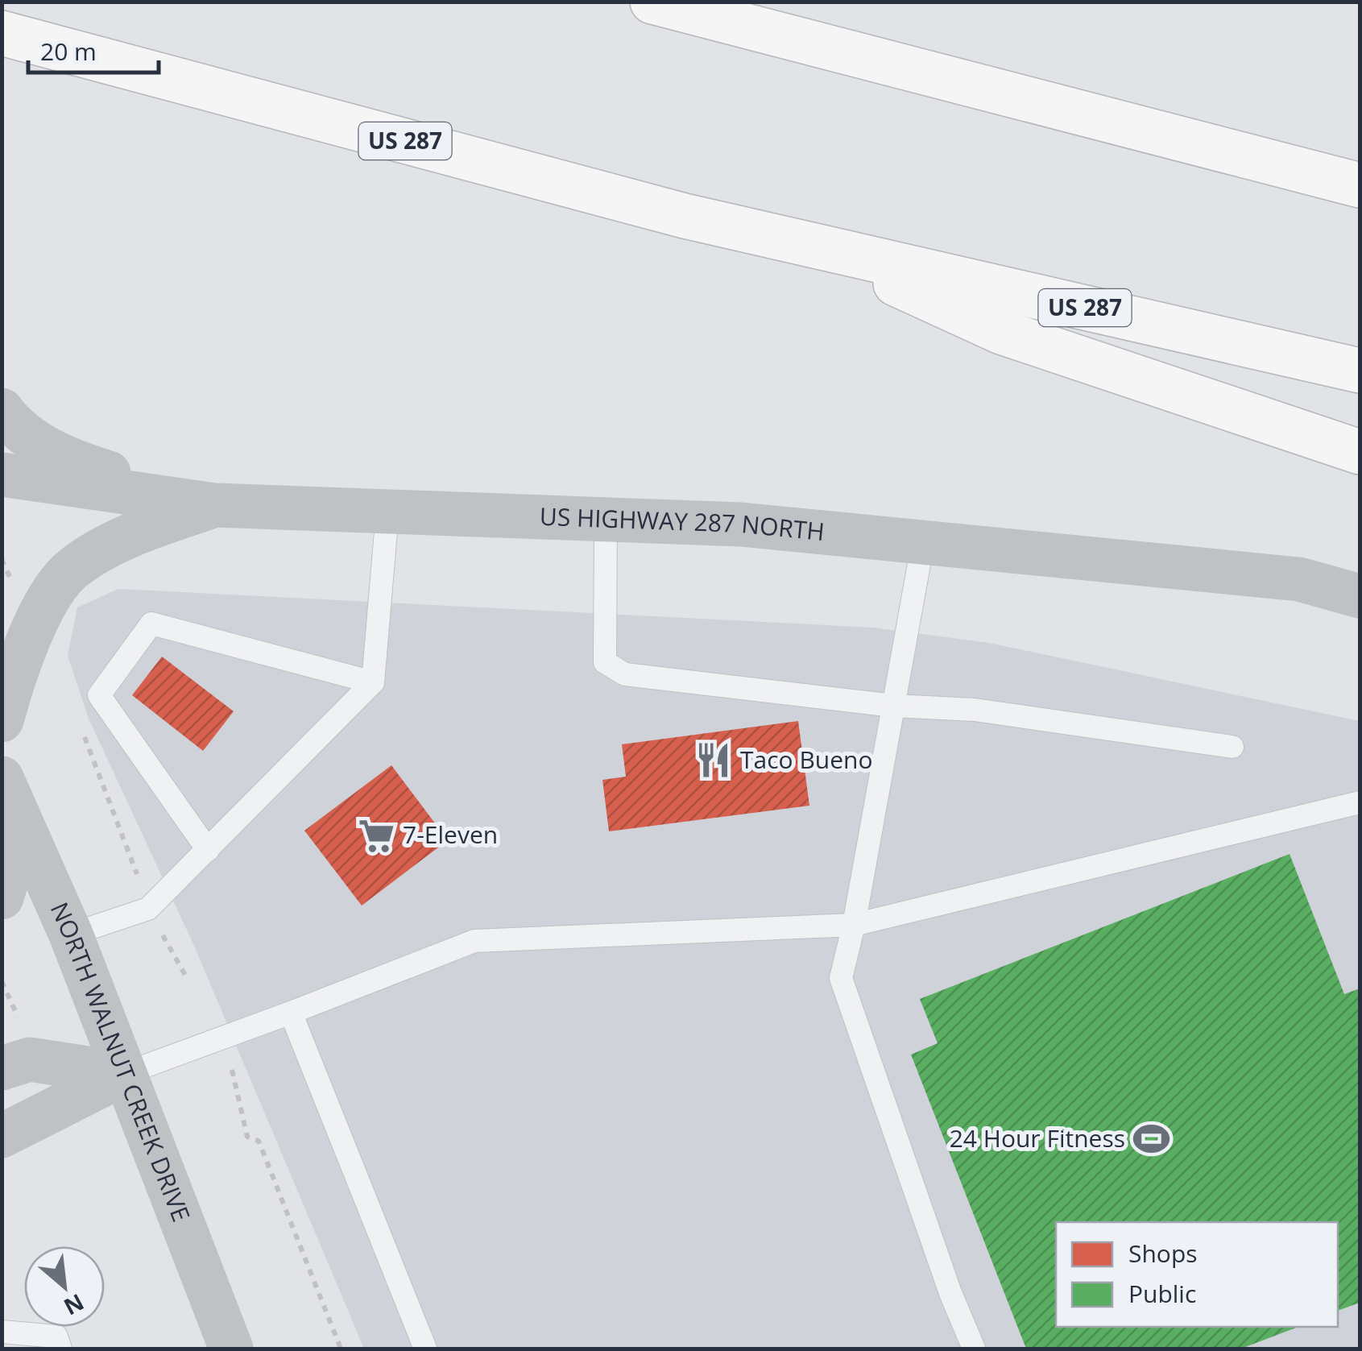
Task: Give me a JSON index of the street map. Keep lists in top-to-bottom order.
{
  "streets": {
    "highway": ["US 287"],
    "main road": ["US HIGHWAY 287 NORTH", "NORTH WALNUT CREEK DRIVE"]
  },
  "places": {
    "restaurant": ["Taco Bueno"],
    "supermarket": ["7-Eleven"],
    "sports": ["24 Hour Fitness"]
  },
  "legend": ["Shops", "Public"],
  "scale_bar": "20 m",
  "north": "bottom right"
}
